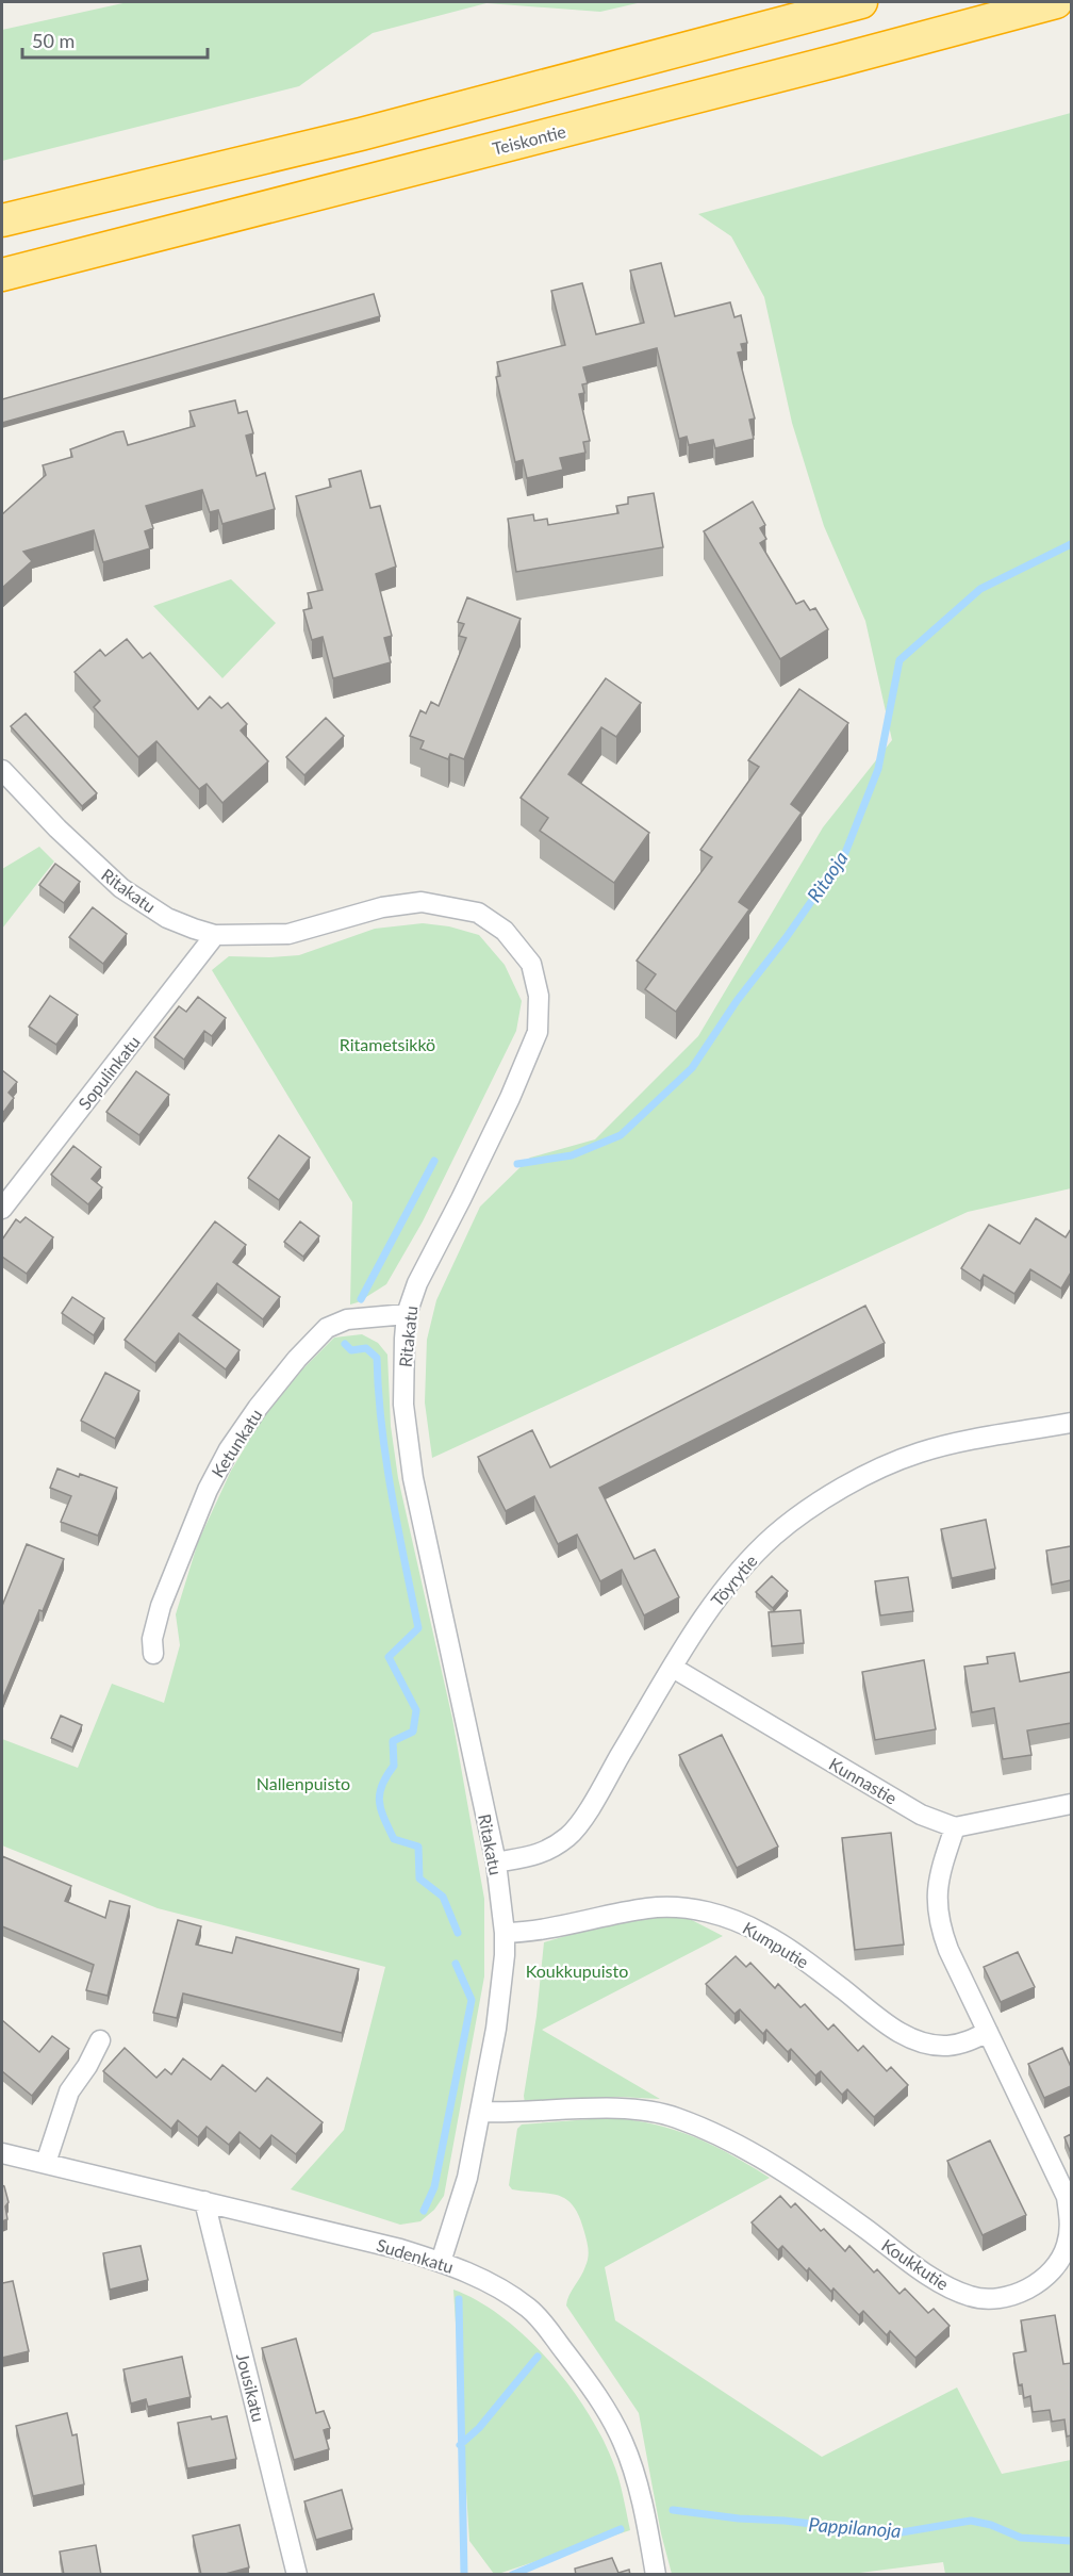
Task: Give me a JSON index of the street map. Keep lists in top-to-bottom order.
{
  "streets": {
    "highway": ["Teiskontie"],
    "street": [
      "Ritakatu",
      "Sopulinkatu",
      "Ketunkatu",
      "Töyrytie",
      "Kunnastie",
      "Kumputie",
      "Sudenkatu",
      "Koukkutie",
      "Jousikatu"
    ]
  },
  "crossings": [
    ["Ritakatu", "Sopulinkatu"],
    ["Ritakatu", "Ketunkatu"],
    ["Ritakatu", "Töyrytie"],
    ["Ritakatu", "Kumputie"],
    ["Ritakatu", "Sudenkatu"],
    ["Ritakatu", "Koukkutie"],
    ["Töyrytie", "Kunnastie"],
    ["Kunnastie", "Koukkutie"],
    ["Kumputie", "Koukkutie"],
    ["Sudenkatu", "Jousikatu"]
  ],
  "water": ["Ritaoja", "Pappilanoja"],
  "parks": ["Ritametsikkö", "Nallenpuisto", "Koukkupuisto"],
  "scale_bar": "50 m"
}
